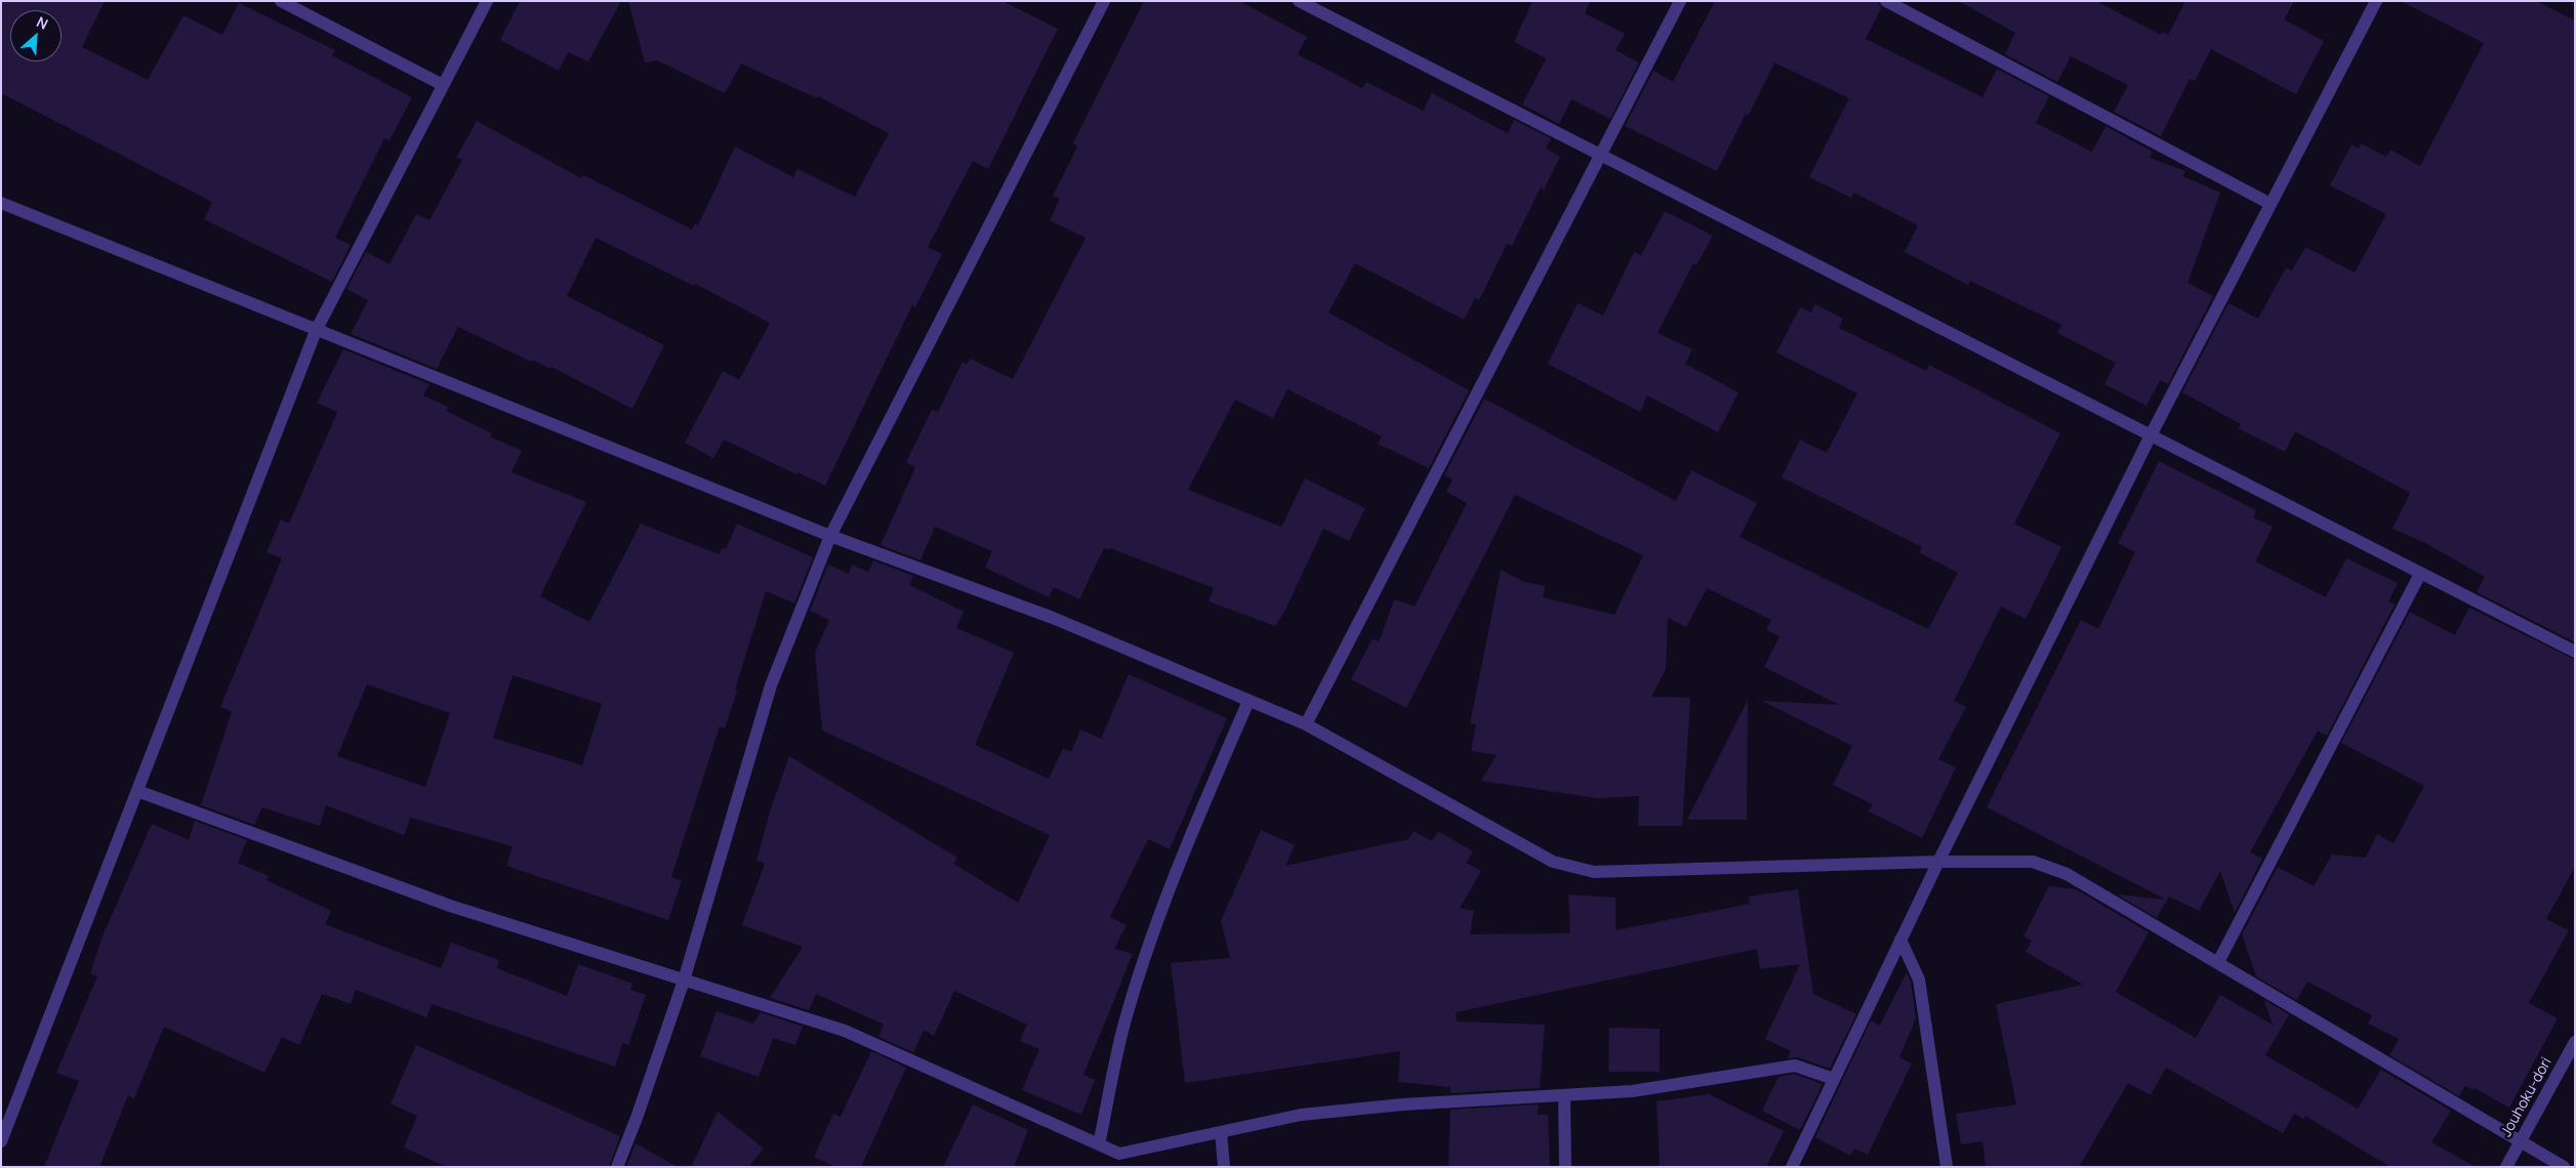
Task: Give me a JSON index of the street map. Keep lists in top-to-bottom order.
{
  "streets": {
    "street": ["Jouhoku-dori"]
  },
  "north": "top right"
}
